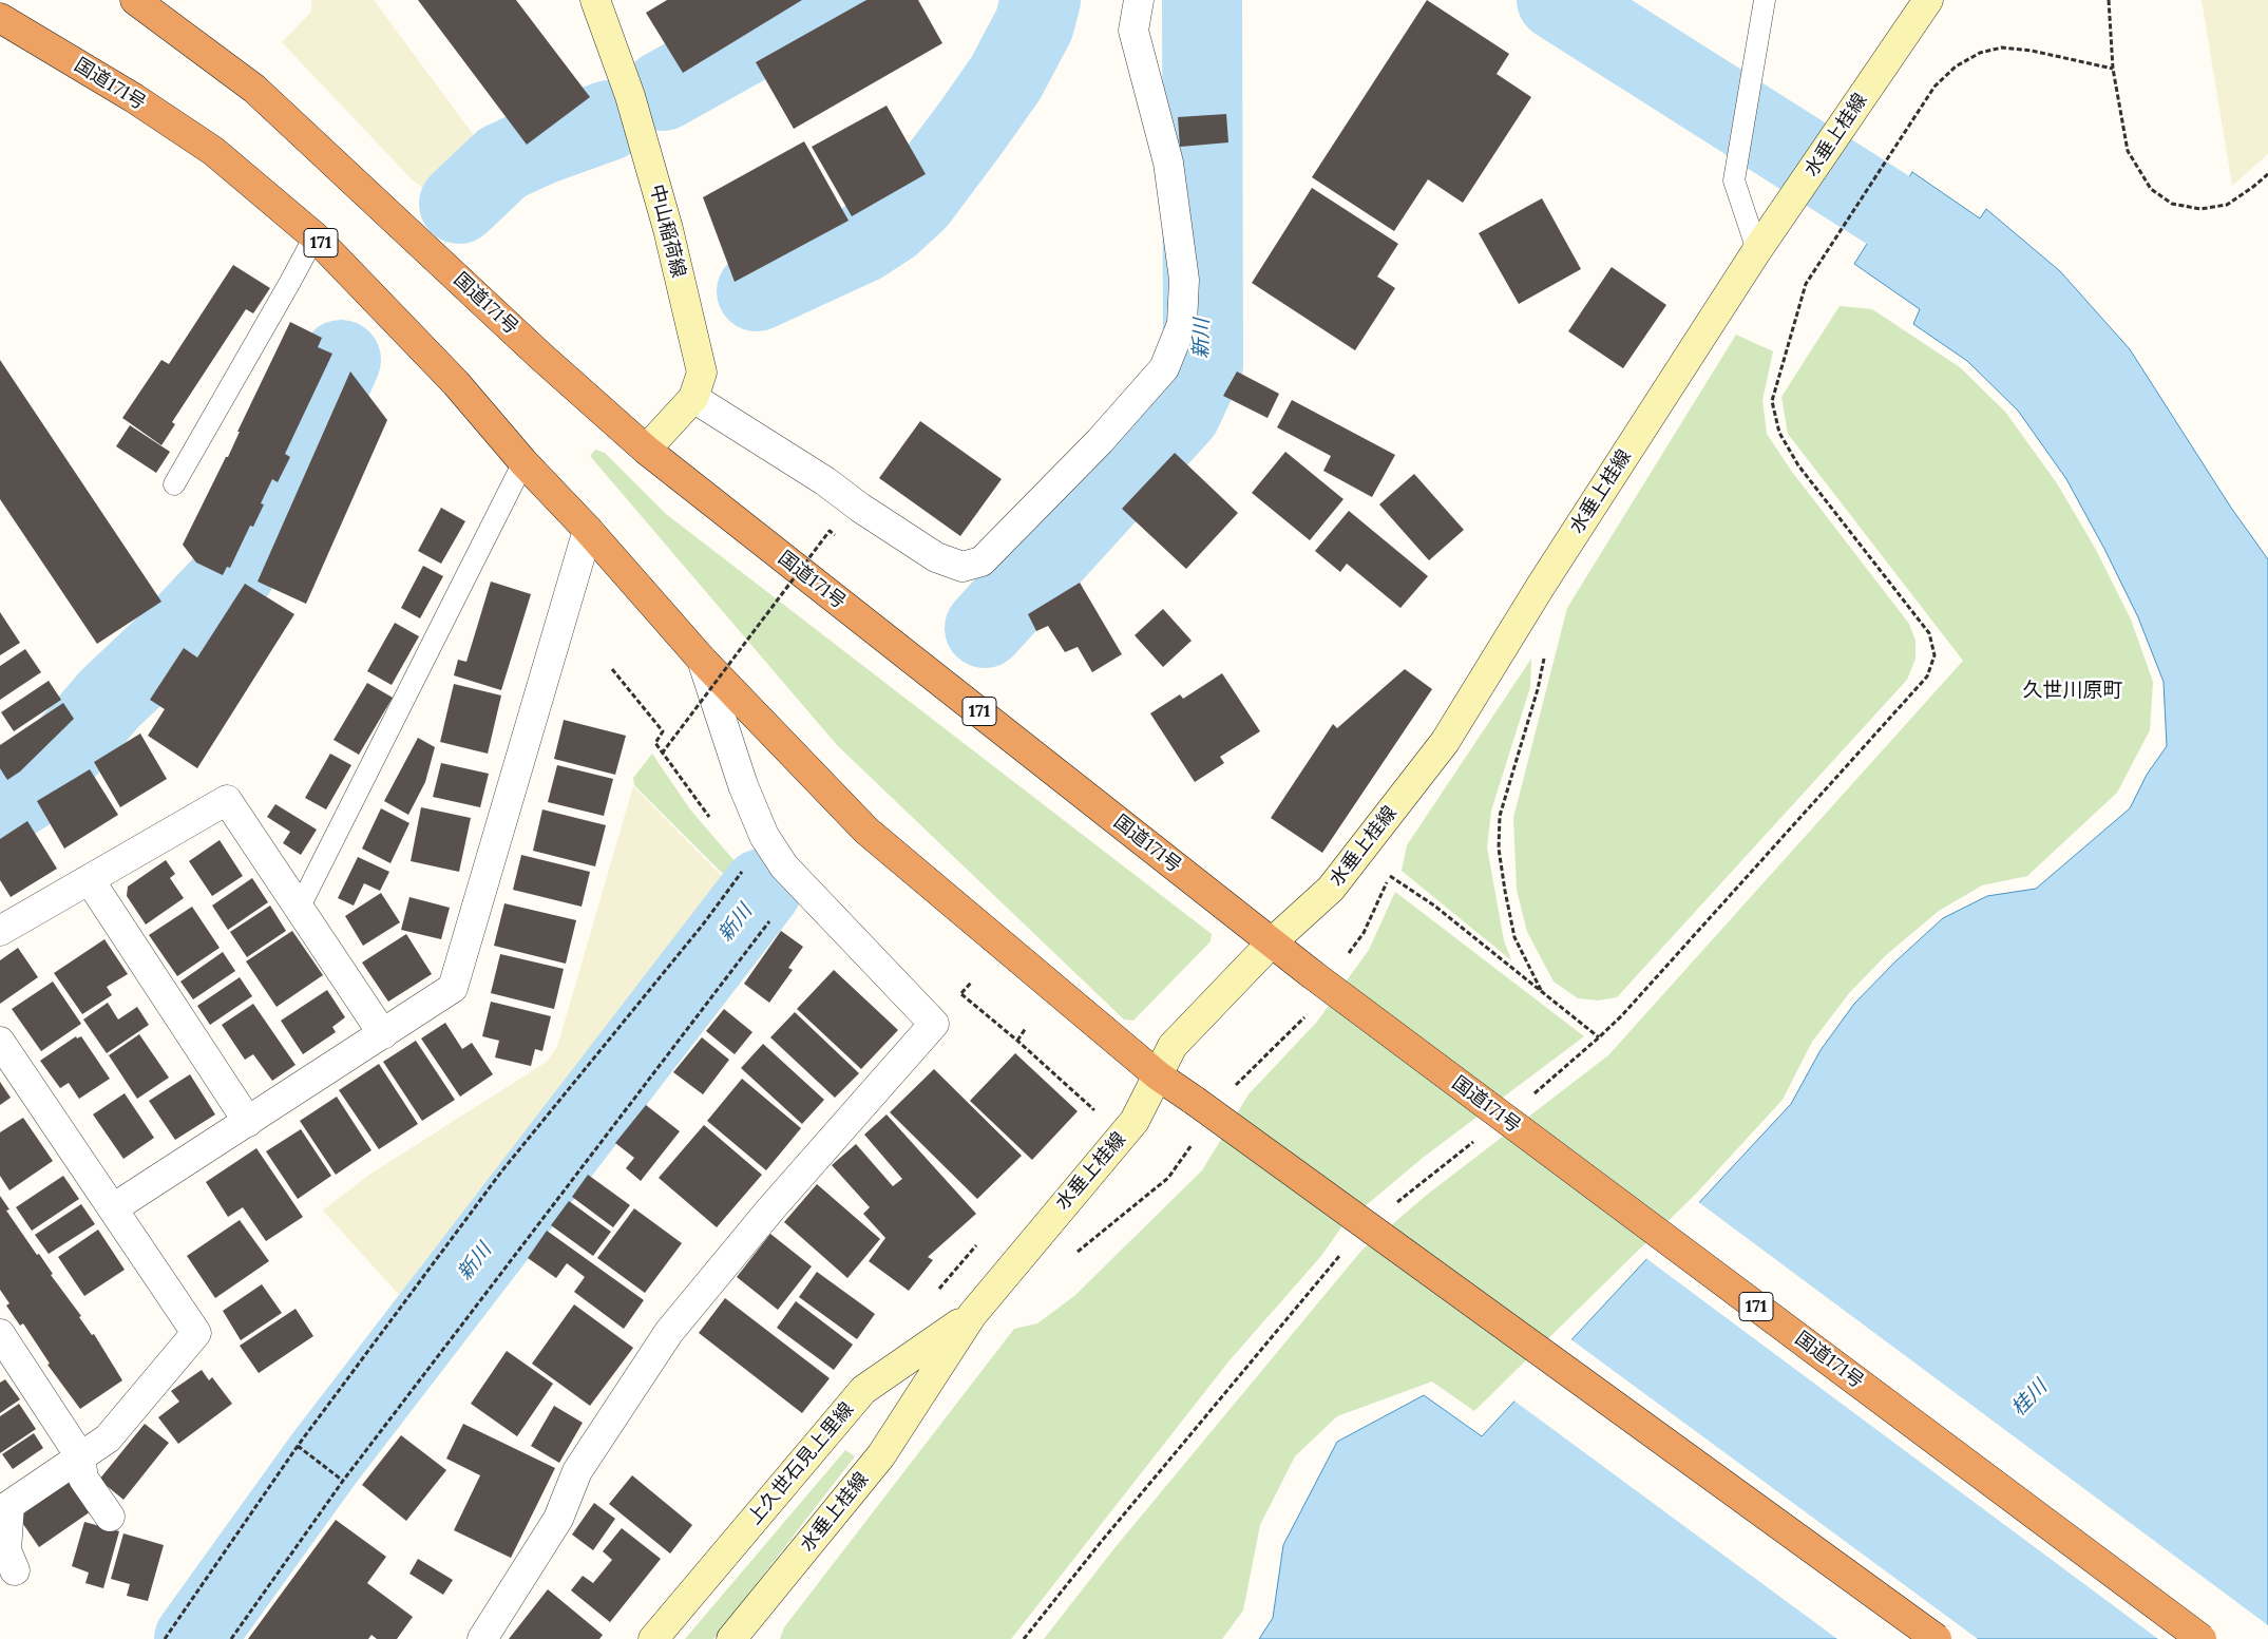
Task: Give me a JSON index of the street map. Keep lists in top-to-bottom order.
{
  "streets": {
    "highway": ["国道171号", "171"],
    "main road": ["水垂上桂線", "中山稲荷線", "上久世石見上里線"]
  },
  "crossings": [
    ["国道171号", "水垂上桂線"],
    ["国道171号", "中山稲荷線"],
    ["水垂上桂線", "上久世石見上里線"]
  ],
  "districts": ["久世川原町"],
  "water": ["新川", "桂川"]
}
